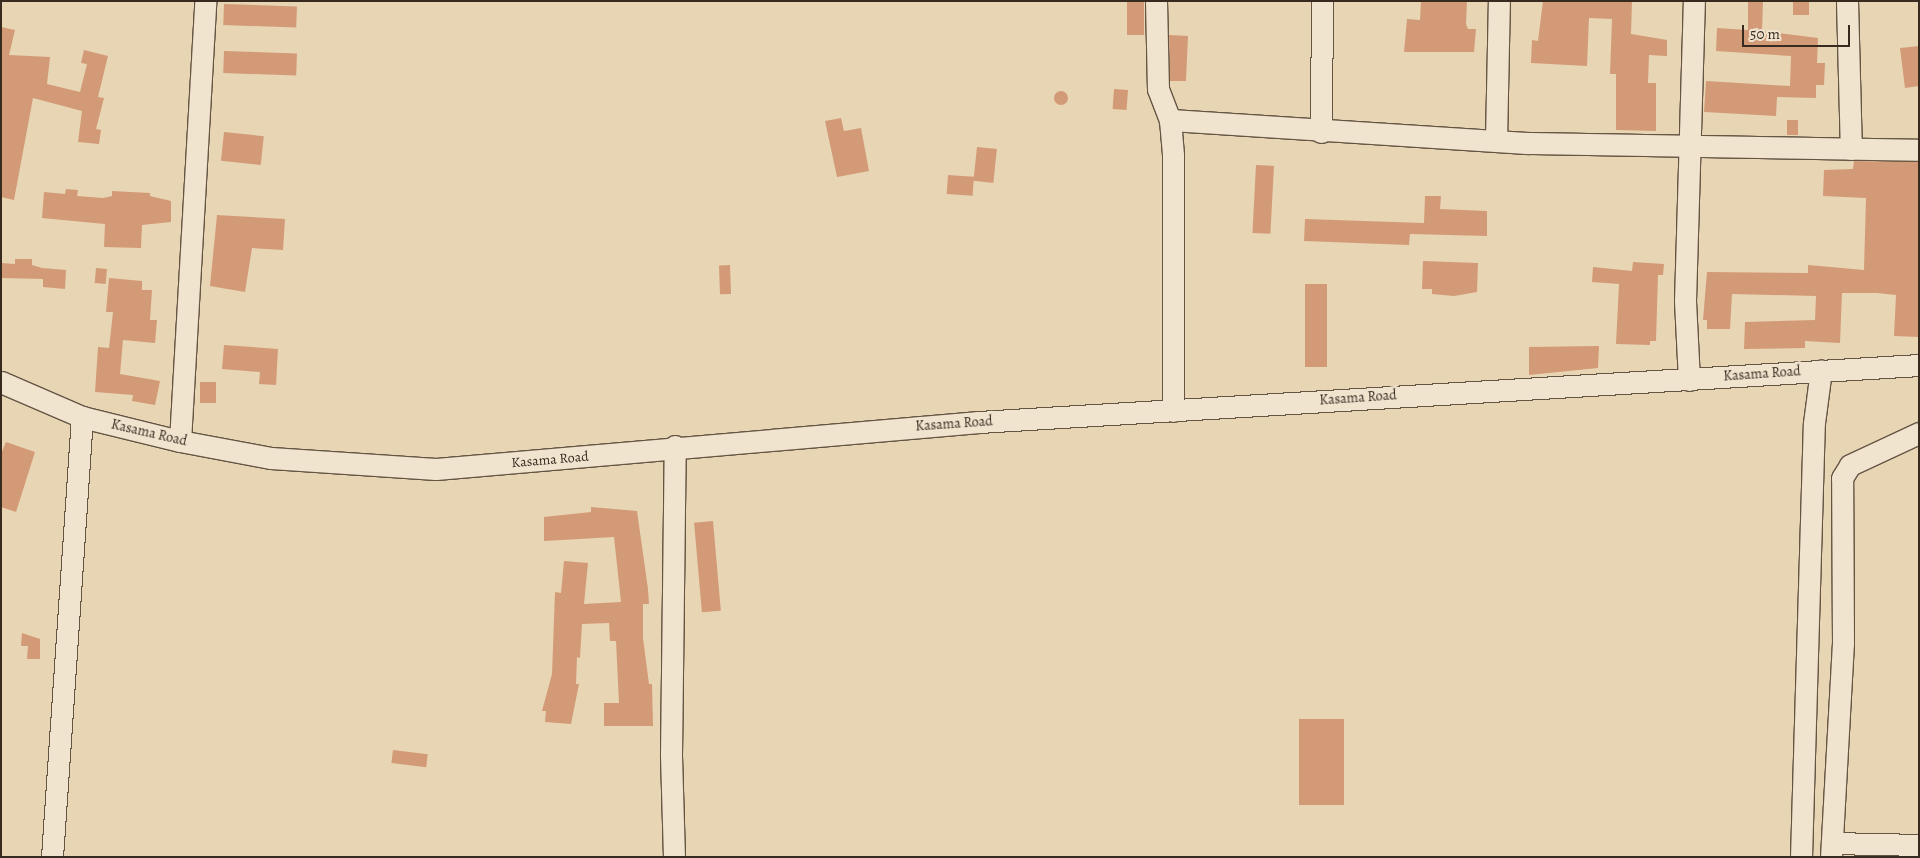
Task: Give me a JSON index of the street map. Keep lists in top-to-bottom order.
{
  "streets": {
    "street": ["Kasama Road"]
  },
  "scale_bar": "50 m"
}
